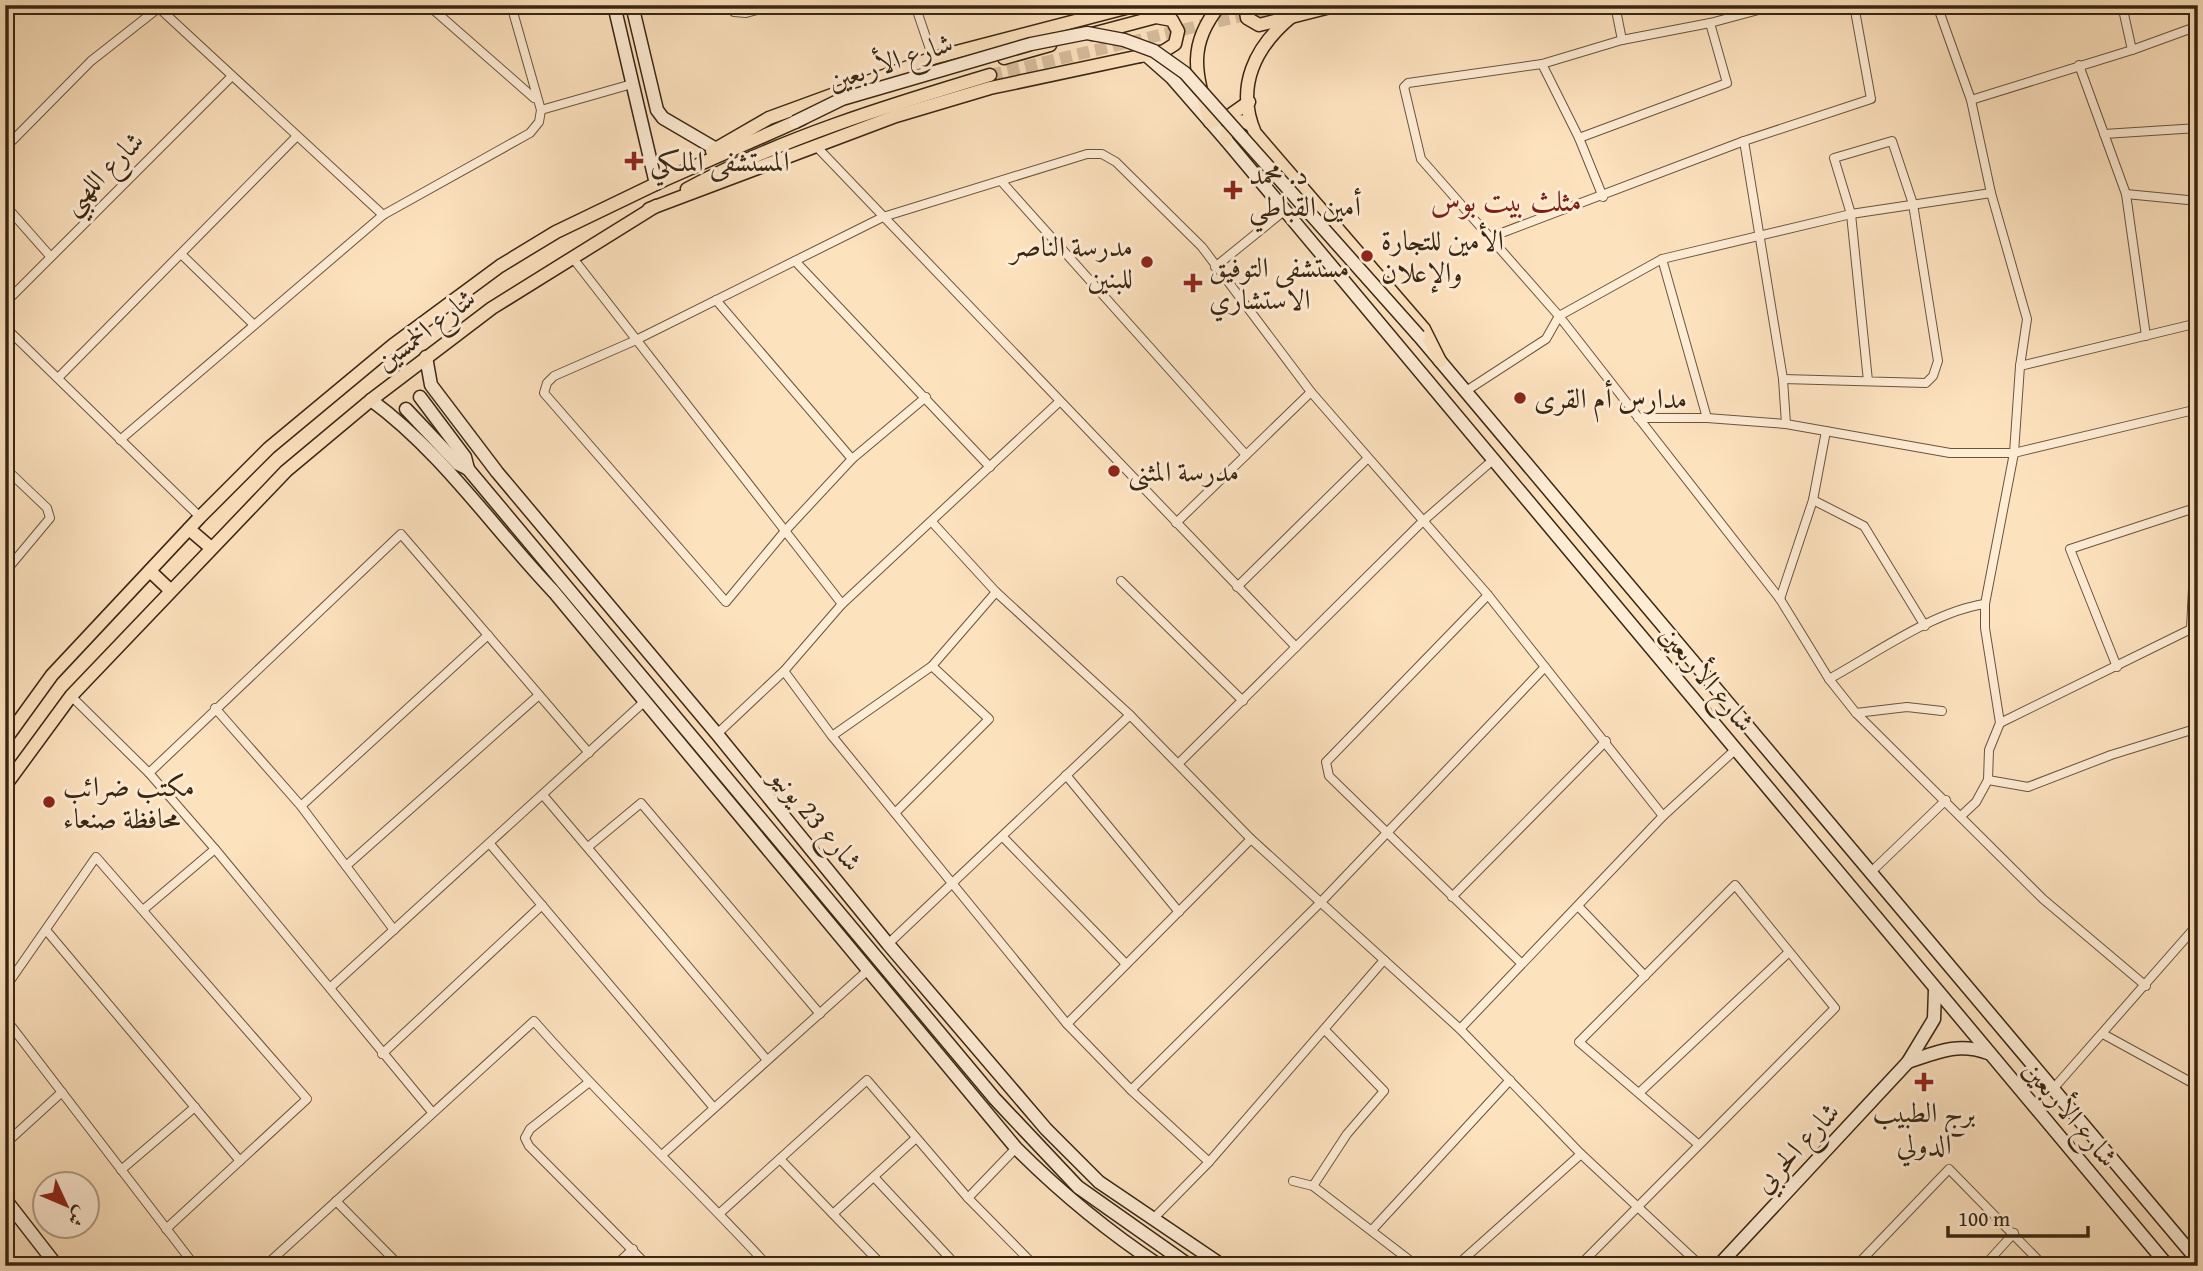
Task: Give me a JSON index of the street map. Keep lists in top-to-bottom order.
{
  "streets": {
    "main road": ["شارع الخمسين"],
    "street": [
      "شارع الأربعين",
      "شارع اللهبي",
      "شارع 23 يونيو",
      "شارع الحربي"
    ]
  },
  "crossings": [
    ["شارع الأربعين", "شارع الخمسين"],
    ["شارع الأربعين", "شارع الحربي"],
    ["شارع الخمسين", "شارع 23 يونيو"]
  ],
  "districts": ["مثلث بيت بوس"],
  "places": {
    "health": [
      "المستشفى الملكي",
      "د. محمد أمين القباطي",
      "مستشفى التوفيق الاستشاري",
      "برج الطبيب الدولي"
    ],
    "other": [
      "الأمين للتجارة والإعلان",
      "مدرسة الناصر للبنين",
      "مدارس أم القرى",
      "مدرسة المثنى",
      "مكتب ضرائب محافظة صنعاء"
    ]
  },
  "scale_bar": "100 m",
  "north": "bottom right"
}
